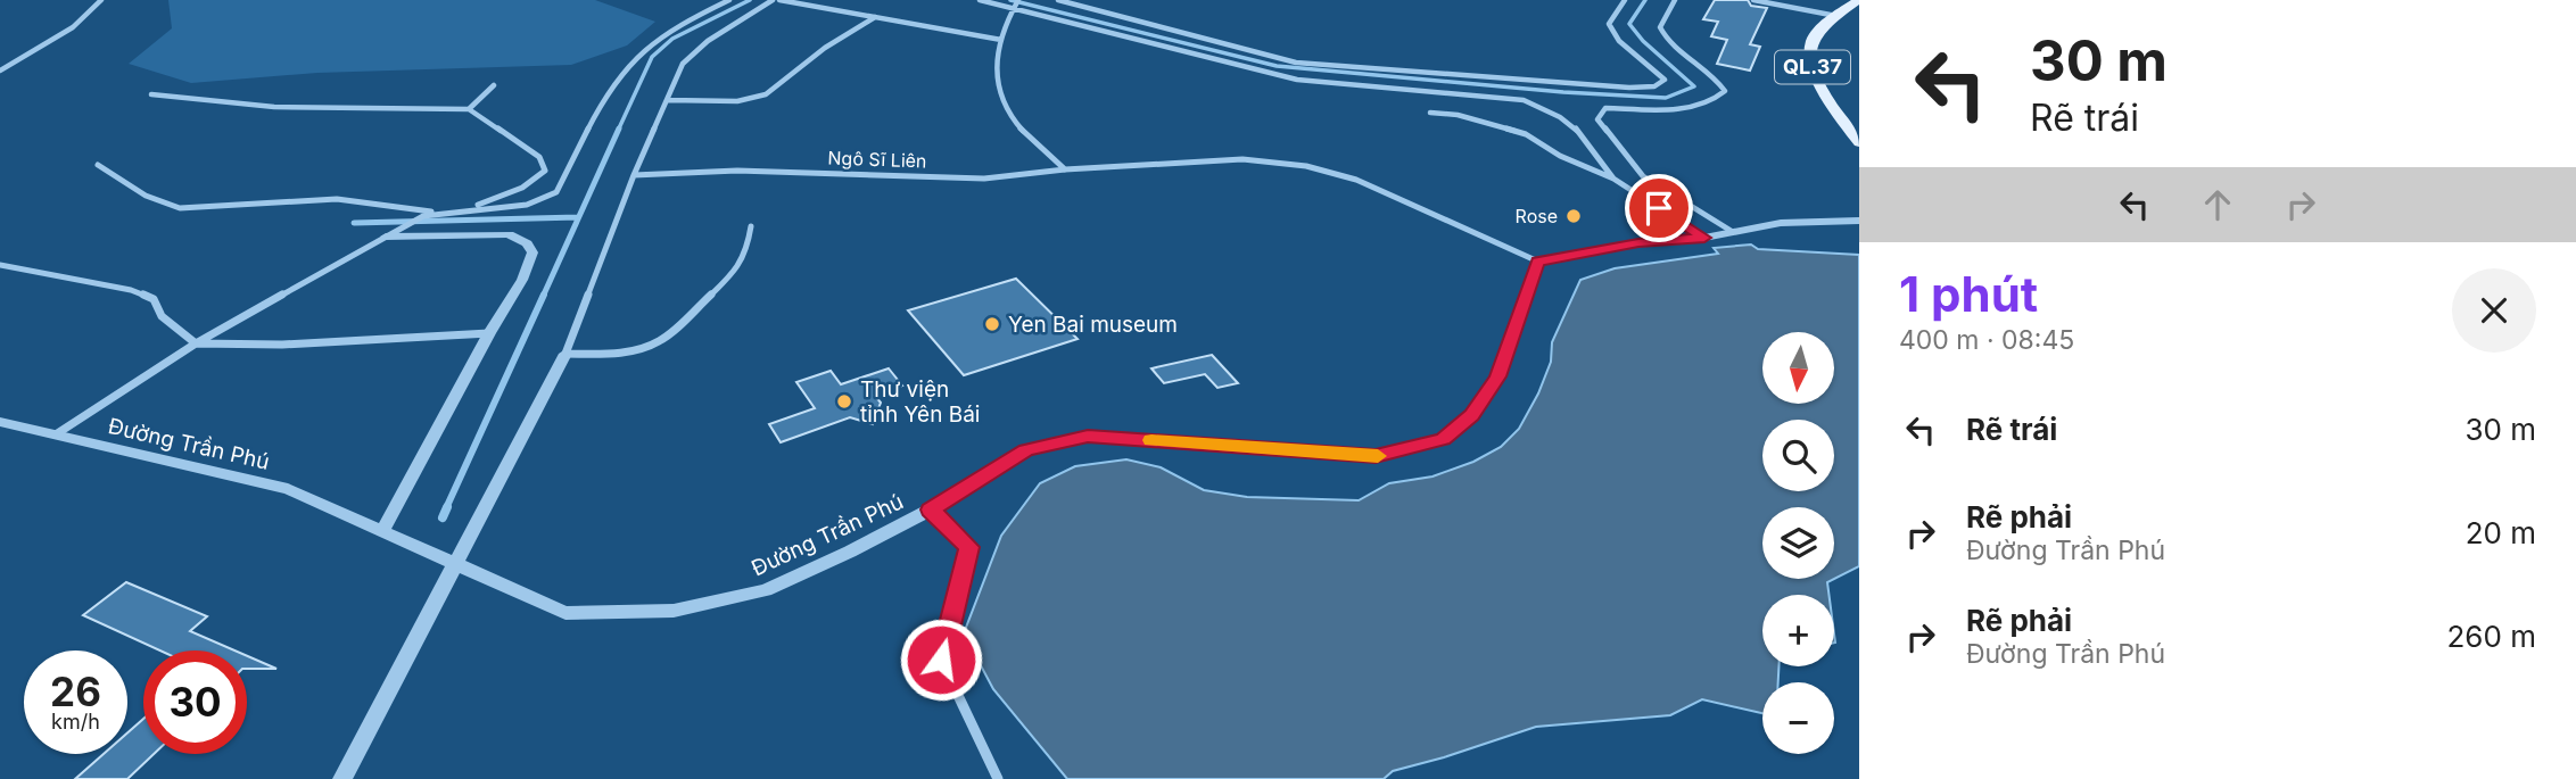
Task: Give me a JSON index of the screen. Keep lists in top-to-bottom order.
{
  "streets": {
    "main road": ["QL.37"],
    "street": ["Ngô Sĩ Liên", "Đường Trần Phú"]
  },
  "crossings": [
    ["Ngô Sĩ Liên", "Đường Trần Phú"]
  ],
  "places": ["Rose", "Yen Bai museum", "Thư viện tỉnh Yên Bái"],
  "north": "bottom",
  "page": {
    "turn": ["30 m", "Rẽ trái"],
    "heading": ["1 phút", "400 m · 08:45"],
    "map_buttons": ["+", "−"],
    "list": [
      {
        "name": "Rẽ trái",
        "value": "30 m"
      },
      {
        "name": "Rẽ phải",
        "note": "Đường Trần Phú",
        "value": "20 m"
      },
      {
        "name": "Rẽ phải",
        "note": "Đường Trần Phú",
        "value": "260 m"
      }
    ],
    "speed": "26 km/h",
    "limit": "30"
  }
}
